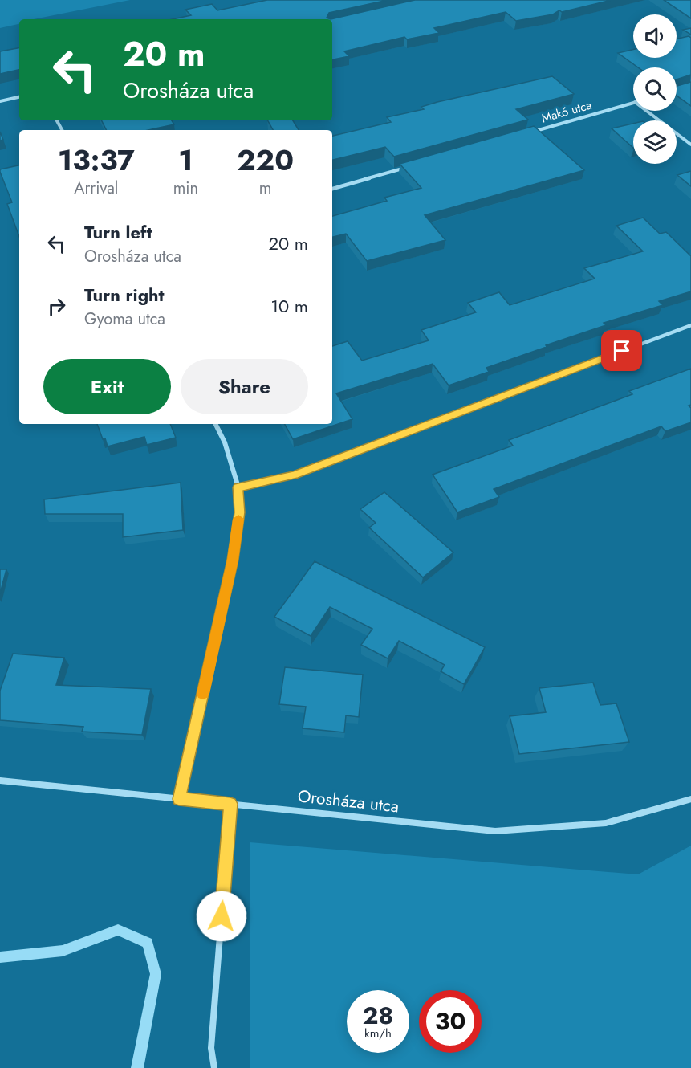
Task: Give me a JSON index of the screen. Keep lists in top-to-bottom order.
{
  "streets": {
    "street": ["Makó utca", "Orosháza utca"]
  },
  "page": {
    "turn": ["20 m", "Orosháza utca"],
    "eta": [
      "13:37",
      "Arrival",
      "1",
      "min",
      "220",
      "m"
    ],
    "list": [
      {
        "name": "Turn left",
        "note": "Orosháza utca",
        "value": "20 m"
      },
      {
        "name": "Turn right",
        "note": "Gyoma utca",
        "value": "10 m"
      }
    ],
    "buttons": ["Exit", "Share"],
    "speed": "28 km/h",
    "limit": "30"
  }
}
